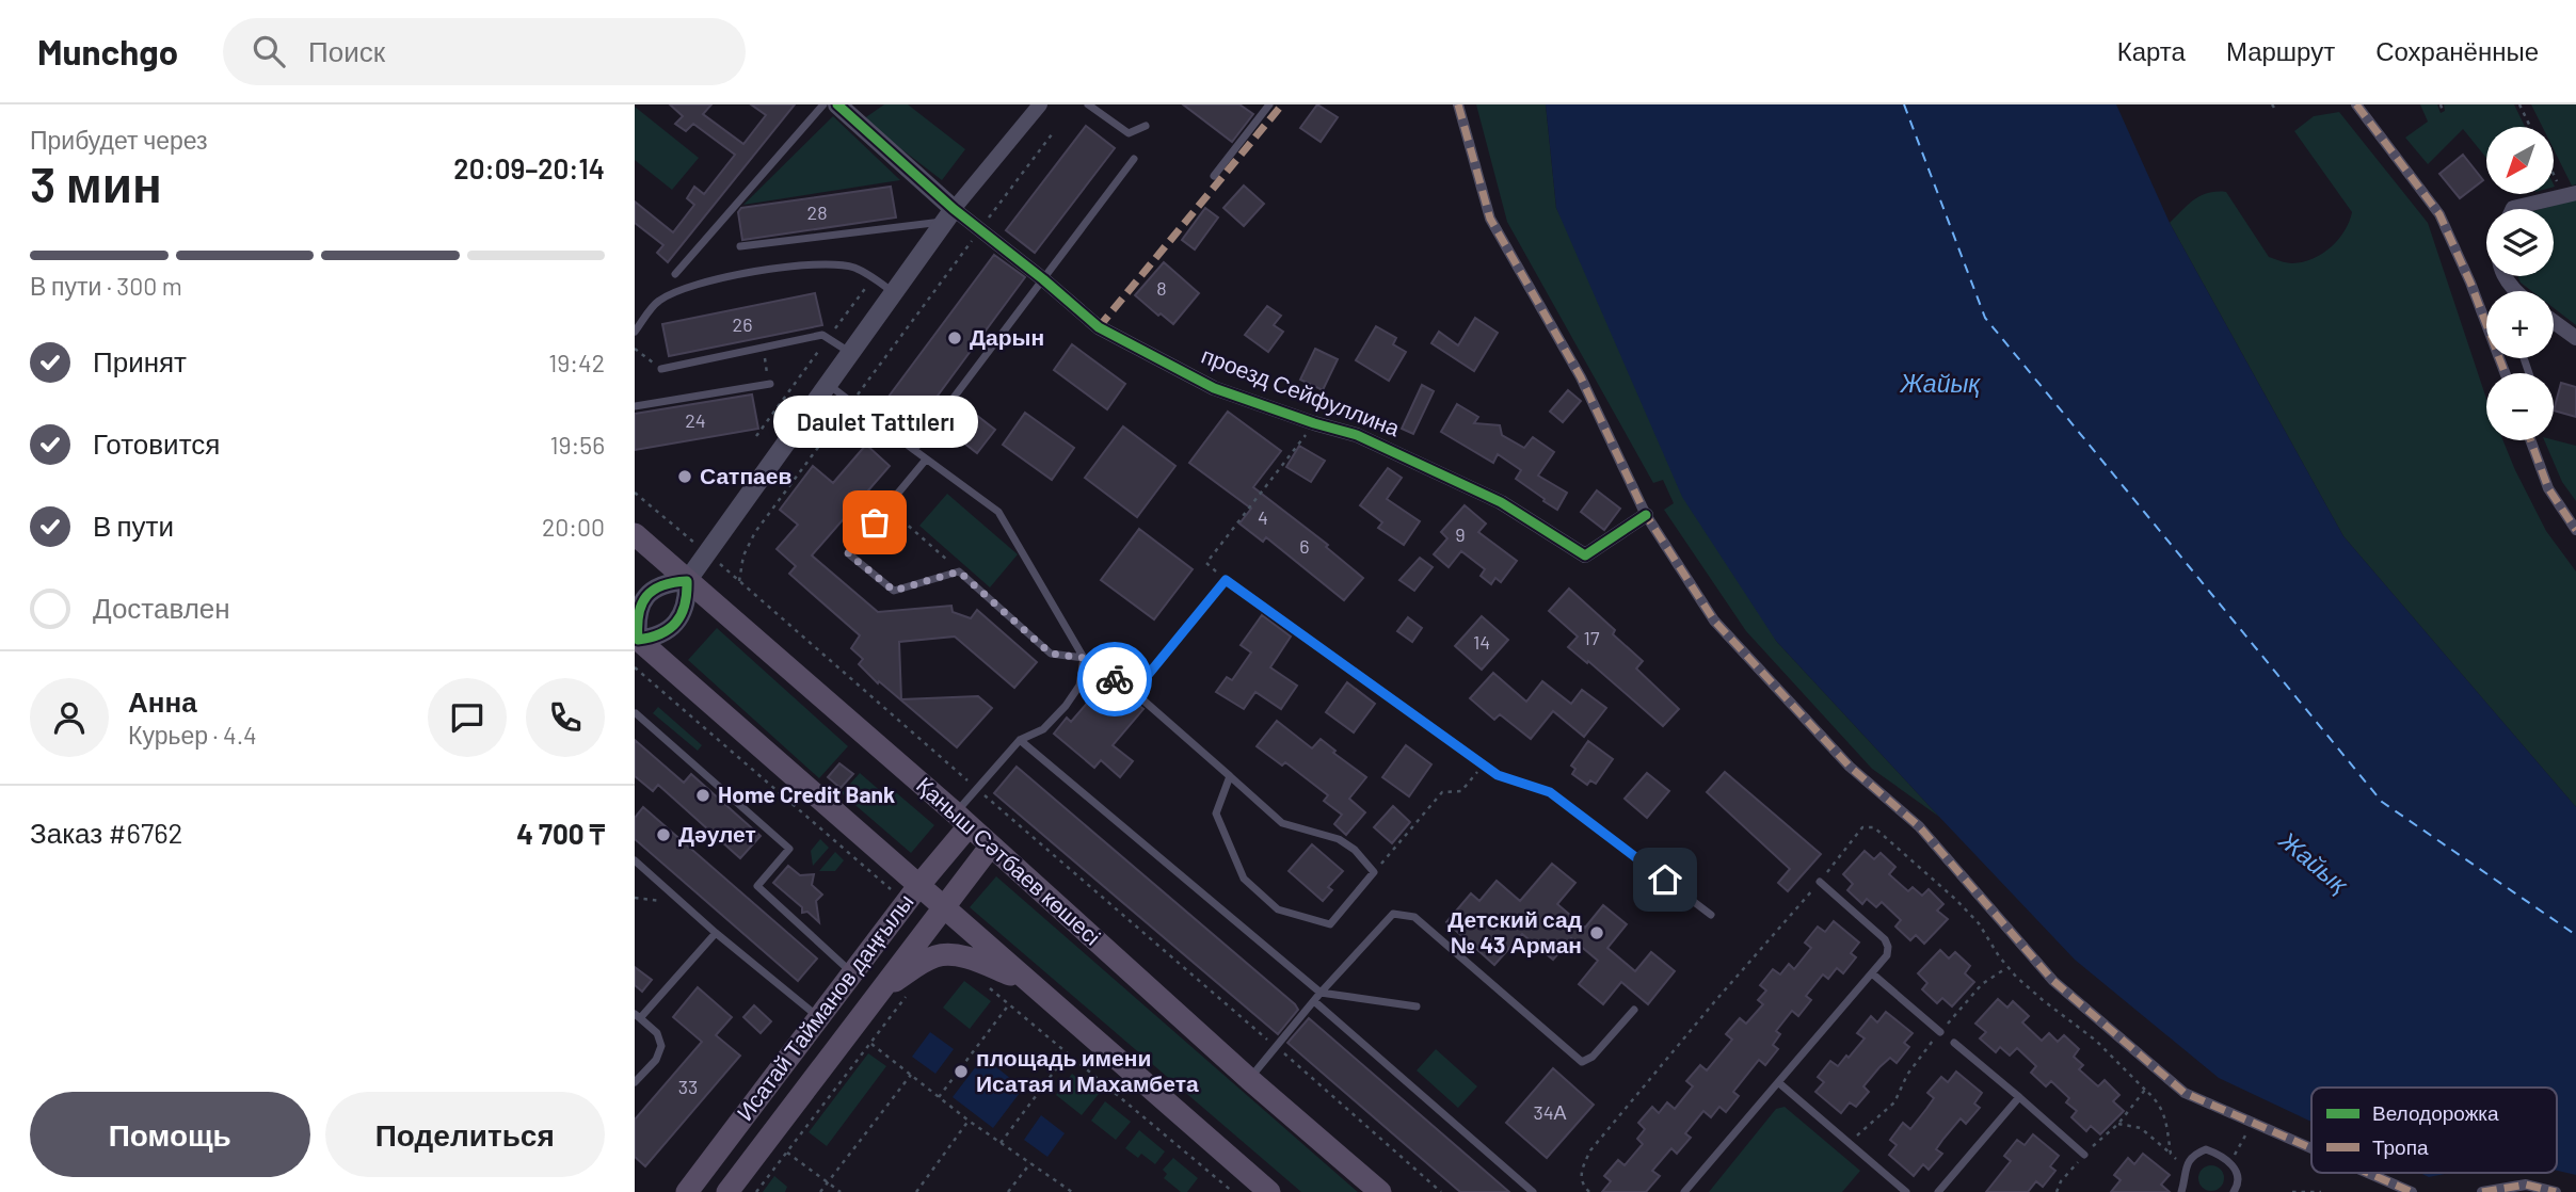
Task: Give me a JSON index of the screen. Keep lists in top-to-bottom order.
{
  "streets": {
    "main road": ["Қаныш Сәтбаев көшесі", "Исатай Тайманов даңғылы"],
    "street": ["проезд Сейфуллина"]
  },
  "crossings": [
    ["Қаныш Сәтбаев көшесі", "Исатай Тайманов даңғылы"]
  ],
  "water": ["Жайық"],
  "places": [
    "Дарын",
    "Сатпаев",
    "Daulet Tattılerı",
    "Home Credit Bank",
    "Дәулет",
    "Детский сад № 43 Арман",
    "площадь имени Исатая и Махамбета"
  ],
  "house_numbers": [
    "28",
    "8",
    "26",
    "24",
    "4",
    "9",
    "6",
    "17",
    "14",
    "33",
    "34А"
  ],
  "legend": ["Велодорожка", "Тропа"],
  "north": "bottom left",
  "page": {
    "header": "Munchgo",
    "search": "Поиск",
    "nav": ["Карта", "Маршрут", "Сохранённые"],
    "heading": ["3 мин", "Прибудет через", "20:09–20:14"],
    "panel": [
      "Анна",
      "Курьер · 4.4",
      "Заказ #6762",
      "4 700 ₸"
    ],
    "map_buttons": ["+", "−"],
    "bar": "В пути · 300 m",
    "list": [
      ["Принят", "19:42"],
      ["Готовится", "19:56"],
      ["В пути", "20:00"],
      "Доставлен"
    ],
    "bubble": "Daulet Tattılerı",
    "buttons": ["Помощь", "Поделиться"]
  }
}
